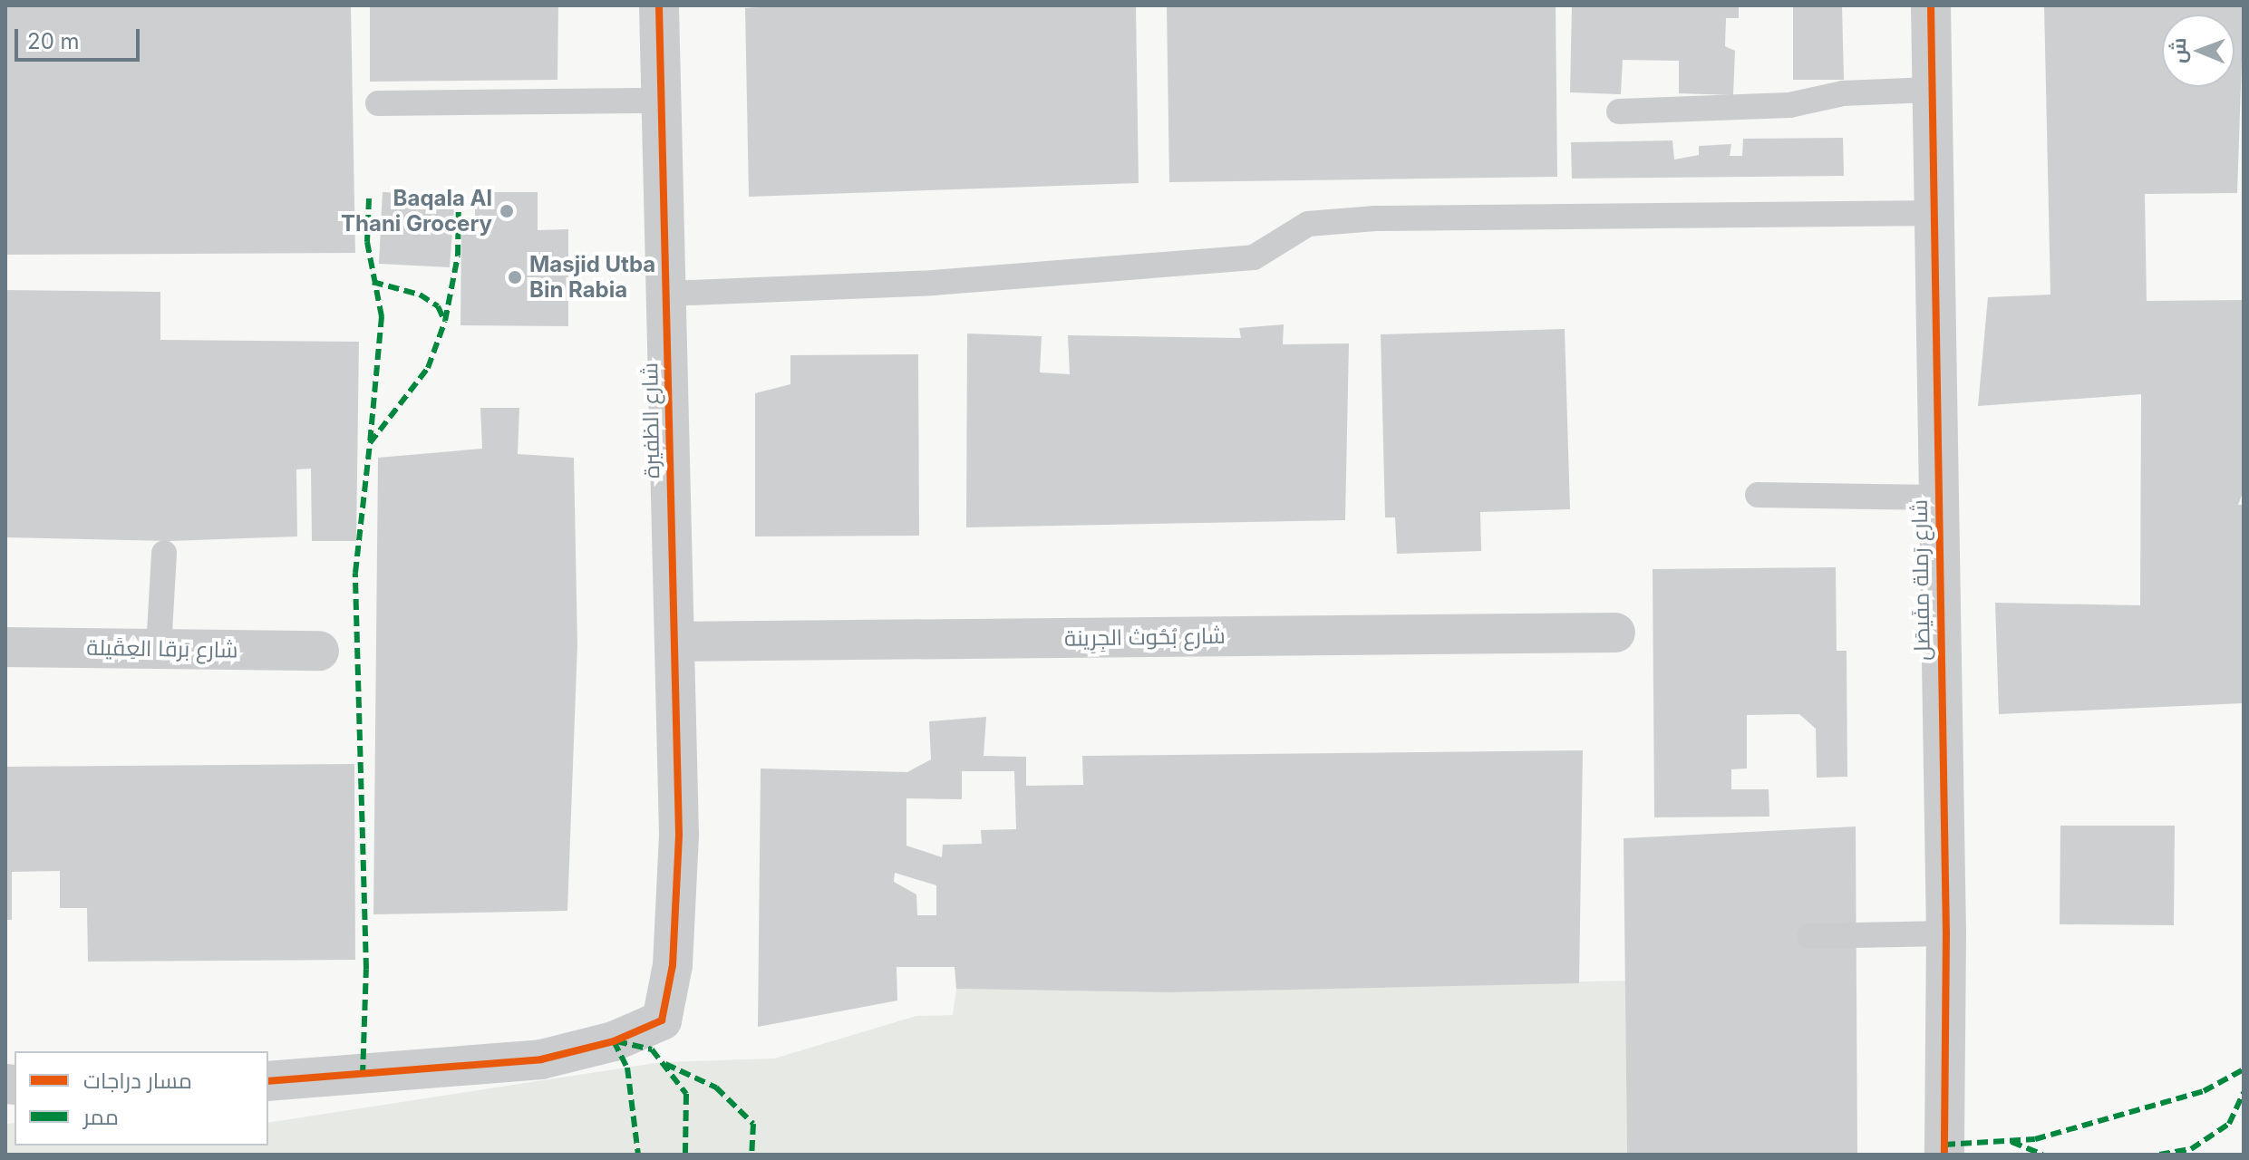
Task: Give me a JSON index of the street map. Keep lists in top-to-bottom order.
{
  "streets": {
    "street": [
      "شارع الظفيرة",
      "شارع رَملة مفَيصَل",
      "شارع بُحُوث الجِرِينة",
      "شارع بَرقا العِقَيلة"
    ]
  },
  "crossings": [
    ["شارع الظفيرة", "شارع بُحُوث الجِرِينة"]
  ],
  "places": ["Baqala Al Thani Grocery", "Masjid Utba Bin Rabia"],
  "legend": ["مسار دراجات", "ممر"],
  "scale_bar": "20 m",
  "north": "left"
}
